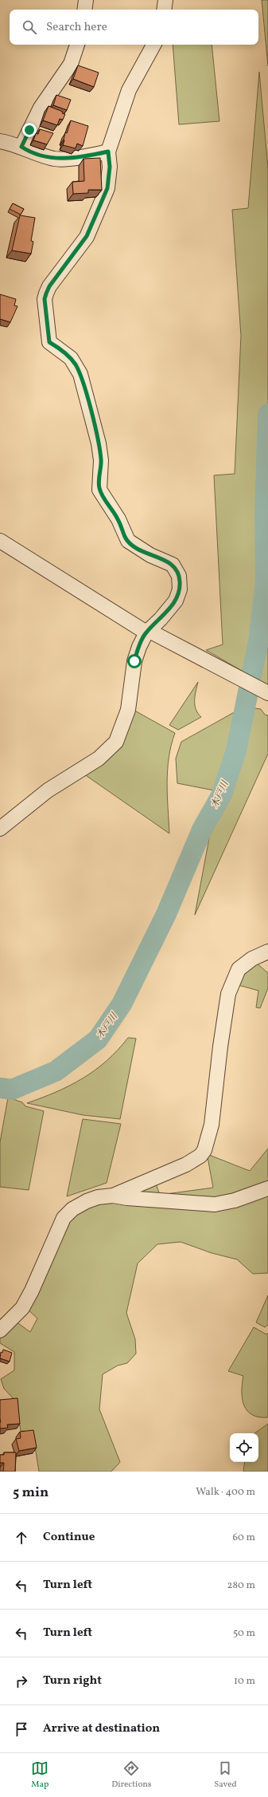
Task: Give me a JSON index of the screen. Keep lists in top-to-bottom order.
{
  "water": ["木戸川"],
  "page": {
    "search": "Search here",
    "heading": ["5 min", "Walk · 400 m"],
    "list": [
      ["Continue", "60 m"],
      ["Turn left", "280 m"],
      ["Turn left", "50 m"],
      ["Turn right", "10 m"],
      "Arrive at destination"
    ],
    "nav": ["Map", "Directions", "Saved"]
  }
}
